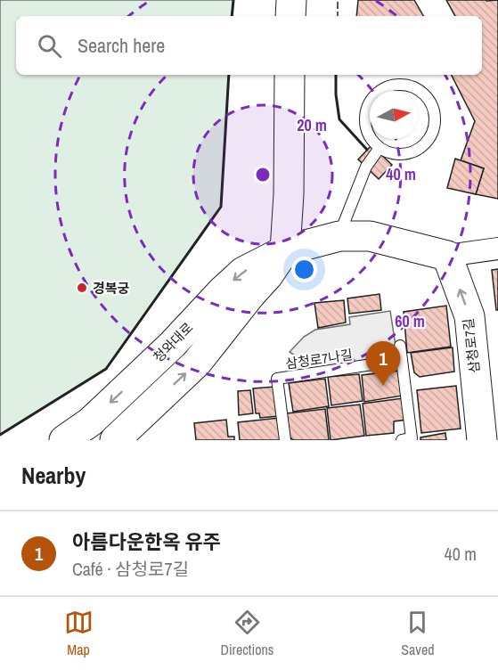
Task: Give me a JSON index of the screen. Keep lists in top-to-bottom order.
{
  "streets": {
    "street": ["청와대로", "삼청로7길"],
    "lane": ["삼청로7나길"]
  },
  "one_way": ["삼청로7길"],
  "places": ["경복궁"],
  "north": "right",
  "page": {
    "search": "Search here",
    "pins": "1",
    "heading": "Nearby",
    "list": [
      {
        "mark": "1",
        "name": "아름다운한옥 유주",
        "note": "Café · 삼청로7길",
        "value": "40 m"
      }
    ],
    "nav": ["Map", "Directions", "Saved"]
  },
  "rings": ["20 m", "40 m", "60 m"]
}
